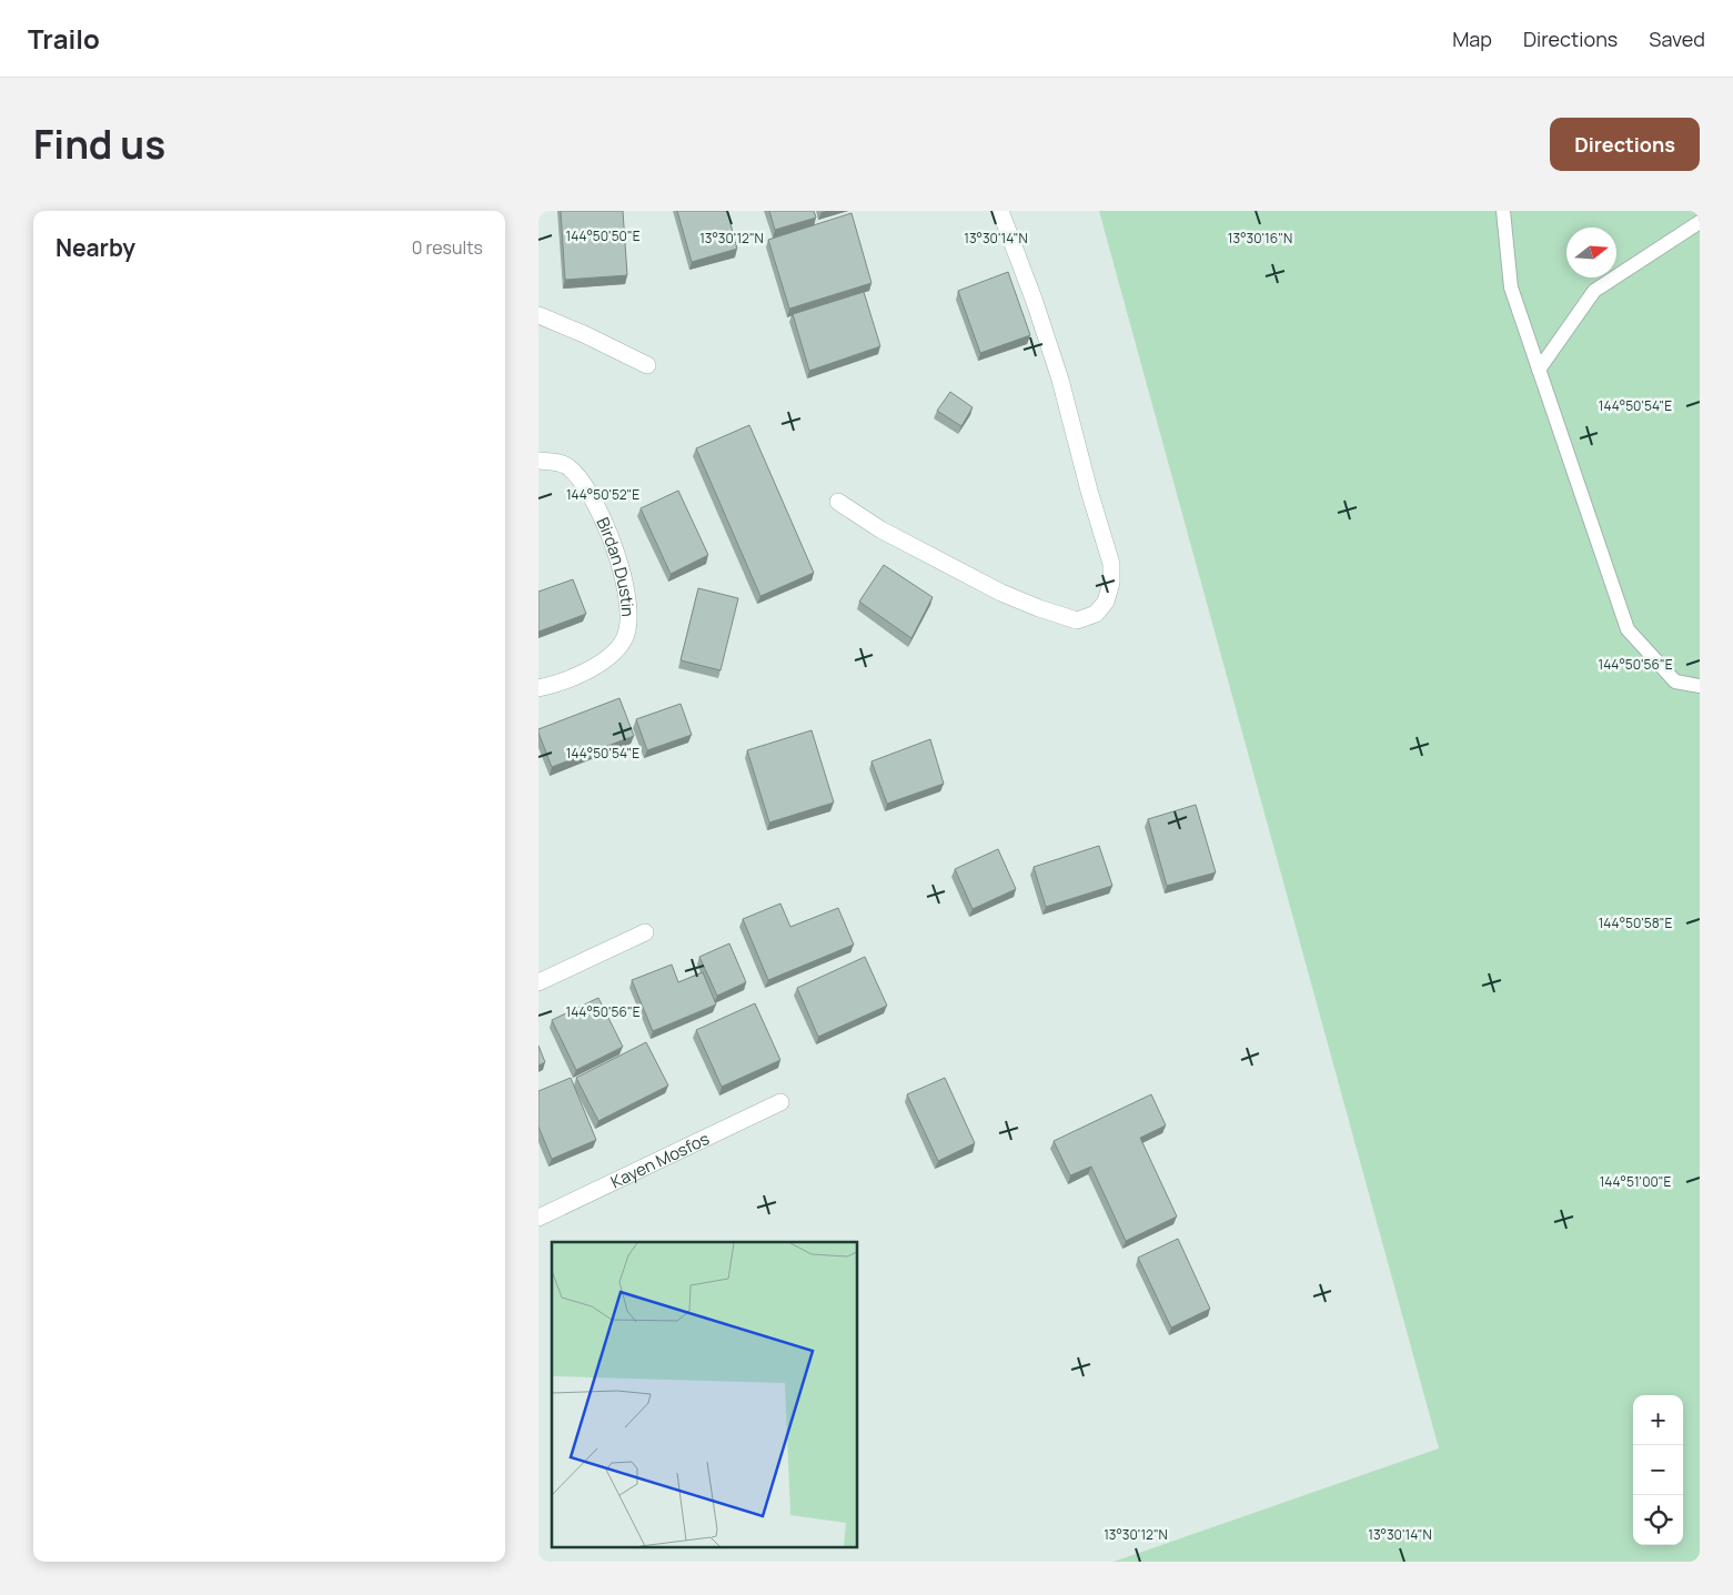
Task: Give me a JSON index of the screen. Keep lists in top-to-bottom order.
{
  "streets": {
    "street": ["Birdan Dustin", "Kayen Mosfos"]
  },
  "north": "right",
  "page": {
    "header": "Trailo",
    "nav": ["Map", "Directions", "Saved"],
    "title": "Find us",
    "buttons": "Directions",
    "heading": ["Nearby", "0 results"],
    "map_buttons": ["+", "−"]
  },
  "coordinates": [
    "144°50'50\"E",
    "13°30'12\"N",
    "13°30'14\"N",
    "13°30'16\"N",
    "144°50'54\"E",
    "144°50'52\"E",
    "144°50'56\"E",
    "144°50'58\"E",
    "144°51'00\"E"
  ]
}
